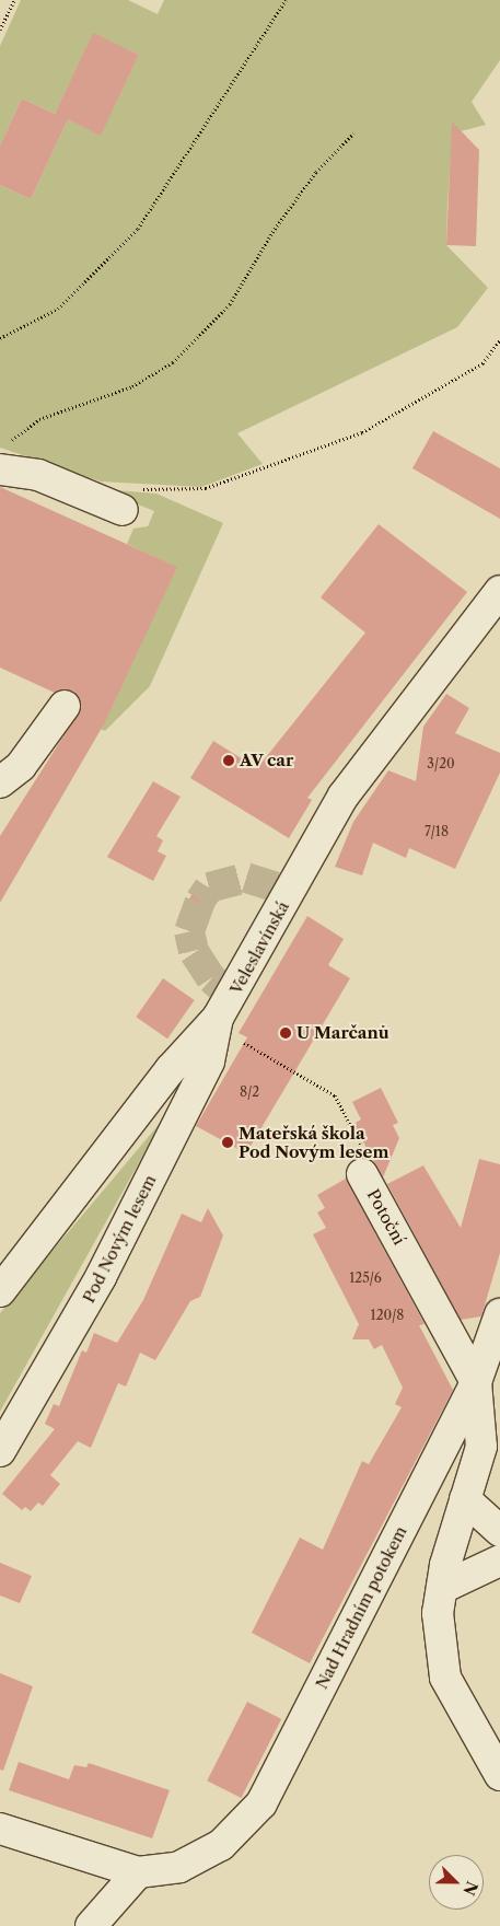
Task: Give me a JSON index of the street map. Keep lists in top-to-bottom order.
{
  "streets": {
    "street": [
      "Veleslavínská",
      "Potoční",
      "Pod Novým lesem",
      "Nad Hradním potokem"
    ]
  },
  "crossings": [
    ["Veleslavínská", "Potoční"],
    ["Veleslavínská", "Pod Novým lesem"],
    ["Potoční", "Pod Novým lesem"],
    ["Potoční", "Nad Hradním potokem"]
  ],
  "places": ["AV car", "U Marčanů", "Mateřská škola Pod Novým lesem"],
  "house_numbers": [
    "3/20",
    "7/18",
    "8/2",
    "125/6",
    "120/8"
  ],
  "north": "bottom right"
}
